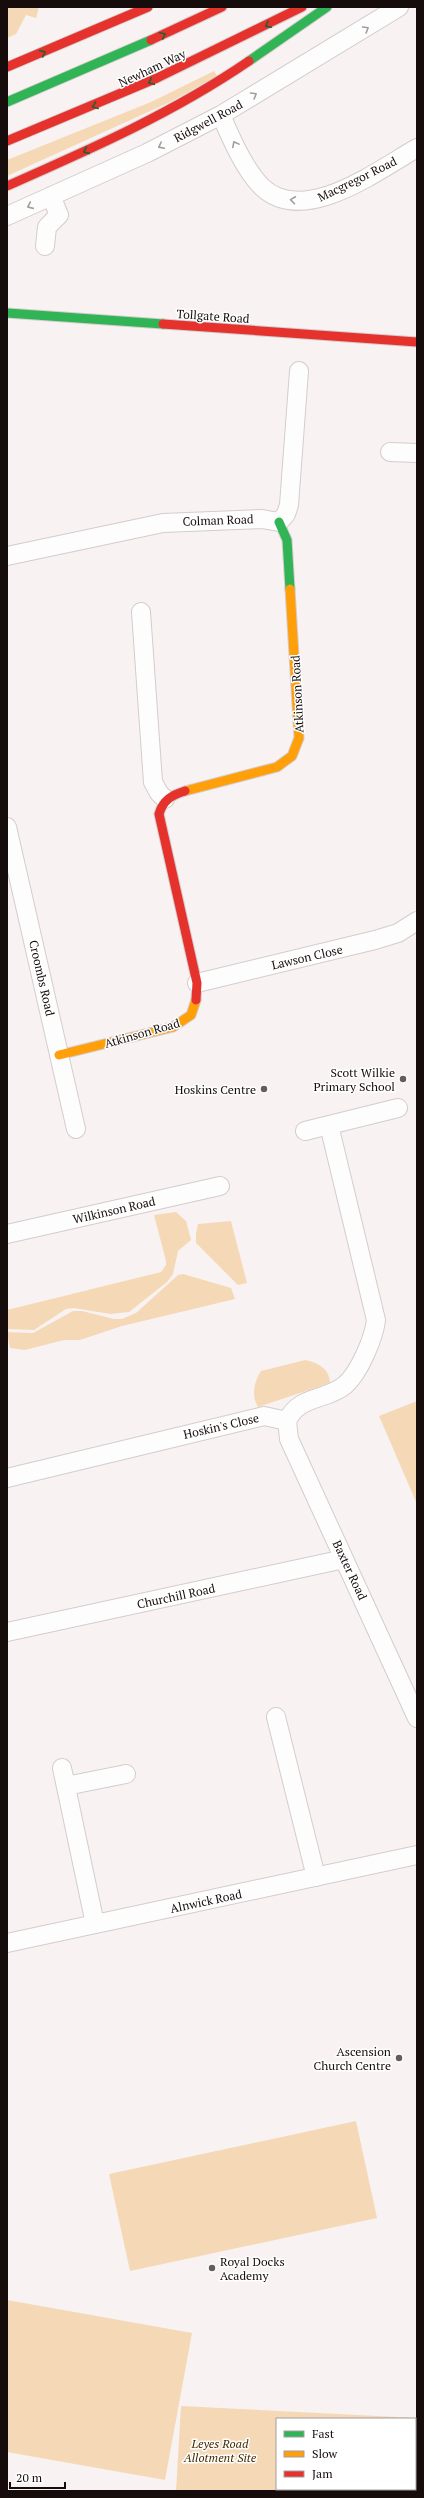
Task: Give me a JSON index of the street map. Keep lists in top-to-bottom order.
{
  "streets": {
    "main road": ["Newham Way", "Tollgate Road", "Atkinson Road"],
    "street": [
      "Ridgwell Road",
      "Macgregor Road",
      "Colman Road",
      "Lawson Close",
      "Croombs Road",
      "Wilkinson Road",
      "Hoskin's Close",
      "Baxter Road",
      "Churchill Road",
      "Alnwick Road"
    ]
  },
  "crossings": [
    ["Ridgwell Road", "Macgregor Road"],
    ["Colman Road", "Atkinson Road"],
    ["Atkinson Road", "Lawson Close"],
    ["Atkinson Road", "Croombs Road"],
    ["Hoskin's Close", "Baxter Road"],
    ["Baxter Road", "Churchill Road"]
  ],
  "parks": ["Leyes Road Allotment Site"],
  "places": [
    "Scott Wilkie Primary School",
    "Hoskins Centre",
    "Ascension Church Centre",
    "Royal Docks Academy"
  ],
  "legend": ["Fast", "Slow", "Jam"],
  "scale_bar": "20 m"
}
